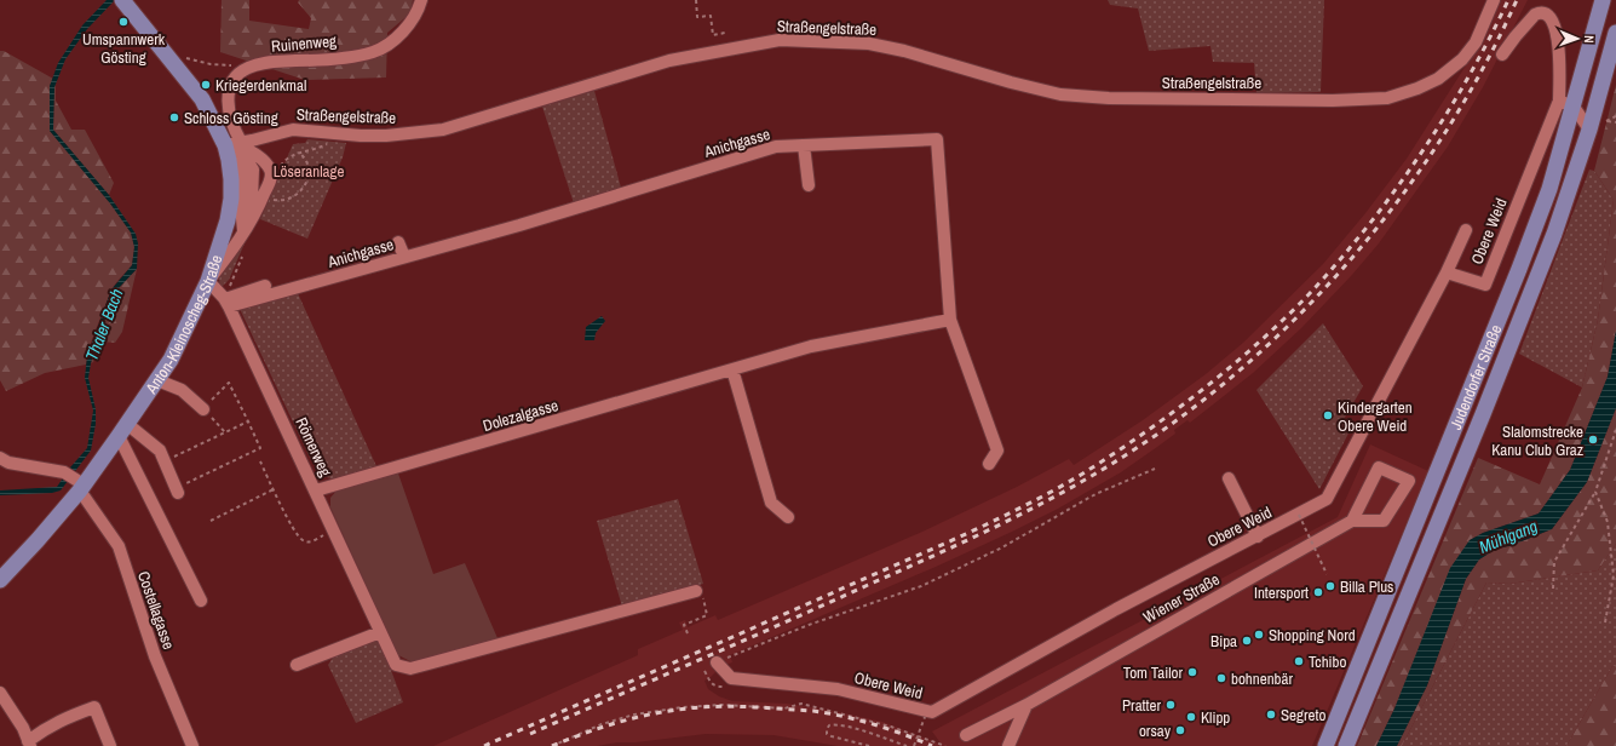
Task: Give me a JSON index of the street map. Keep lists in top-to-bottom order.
{
  "streets": {
    "main road": ["Anton-Kleinoscheg-Straße", "Judendorfer Straße"],
    "street": [
      "Straßengelstraße",
      "Ruinenweg",
      "Anichgasse",
      "Obere Weid",
      "Dolezalgasse",
      "Römerweg",
      "Wiener Straße",
      "Costellagasse"
    ]
  },
  "crossings": [
    ["Straßengelstraße", "Anton-Kleinoscheg-Straße"],
    ["Anichgasse", "Dolezalgasse"],
    ["Anichgasse", "Römerweg"],
    ["Obere Weid", "Judendorfer Straße"],
    ["Anton-Kleinoscheg-Straße", "Römerweg"],
    ["Anton-Kleinoscheg-Straße", "Costellagasse"],
    ["Dolezalgasse", "Römerweg"]
  ],
  "water": ["Thaler Bach", "Mühlgang"],
  "parks": ["Löseranlage"],
  "places": [
    "Umspannwerk Gösting",
    "Kriegerdenkmal",
    "Schloss Gösting",
    "Kindergarten Obere Weid",
    "Slalomstrecke Kanu Club Graz",
    "Billa Plus",
    "Intersport",
    "Shopping Nord",
    "Bipa",
    "Tchibo",
    "Tom Tailor",
    "bohnenbär",
    "Pratter",
    "Segreto",
    "Klipp",
    "orsay"
  ],
  "north": "right"
}
